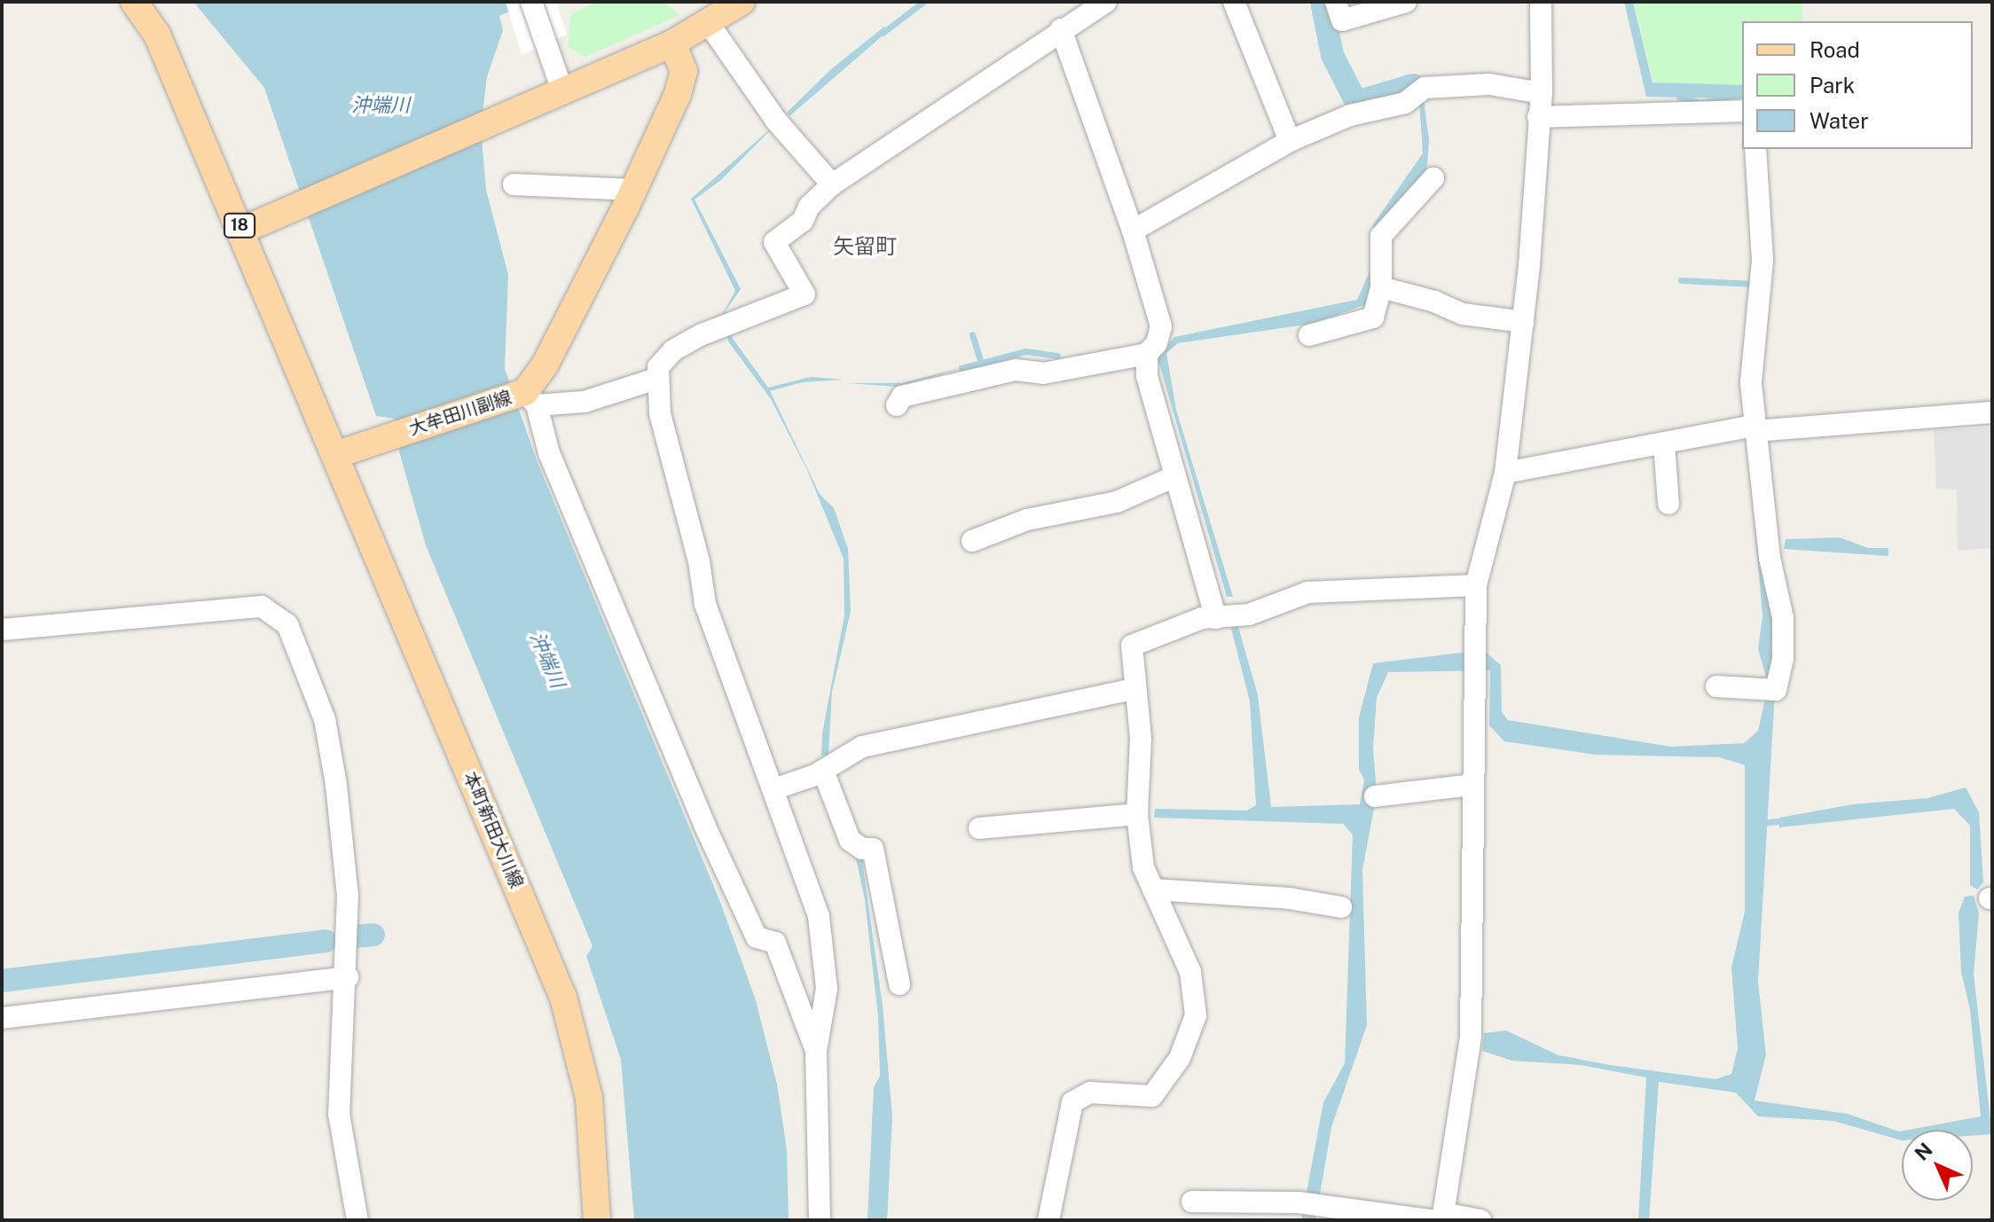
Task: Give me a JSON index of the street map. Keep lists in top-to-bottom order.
{
  "streets": {
    "main road": ["18", "大牟田川副線", "本町新田大川線"]
  },
  "crossings": [
    ["18", "大牟田川副線"],
    ["18", "本町新田大川線"],
    ["大牟田川副線", "本町新田大川線"]
  ],
  "districts": ["矢留町"],
  "water": ["沖端川"],
  "legend": ["Road", "Park", "Water"],
  "north": "top left"
}
